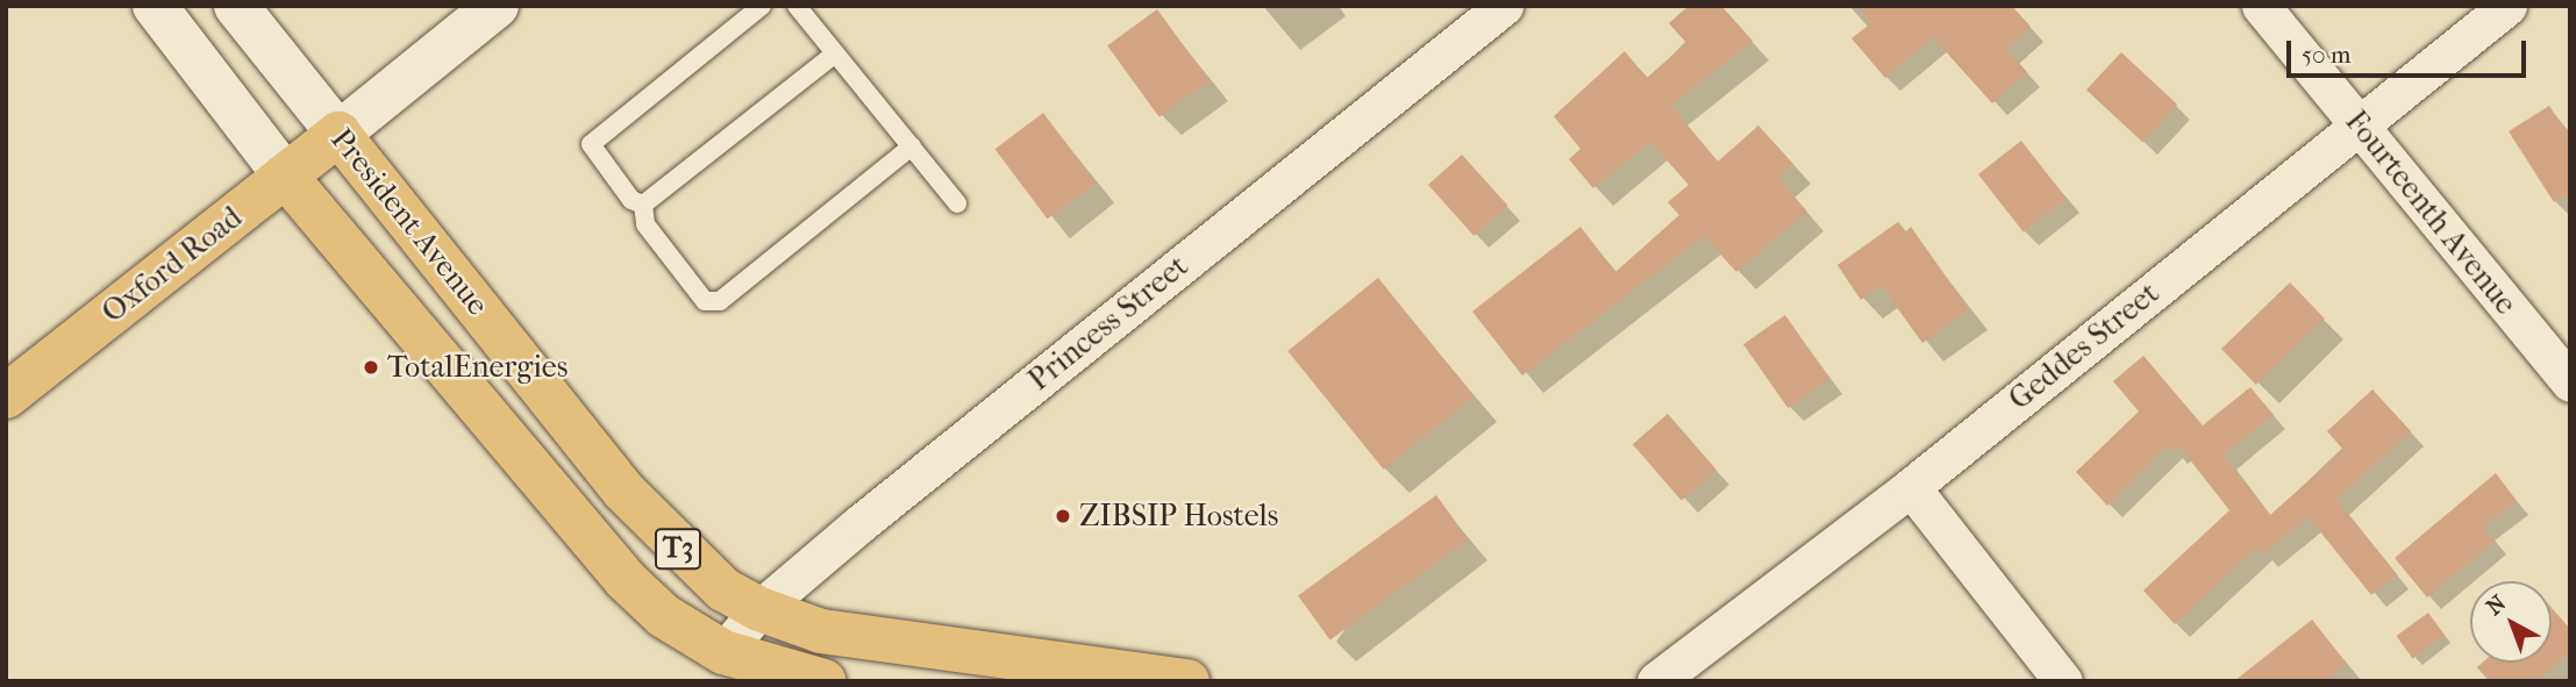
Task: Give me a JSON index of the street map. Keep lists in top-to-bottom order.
{
  "streets": {
    "highway": ["President Avenue", "Oxford Road", "T3"],
    "street": ["Fourteenth Avenue", "Princess Street", "Geddes Street"]
  },
  "crossings": [
    ["Fourteenth Avenue", "Geddes Street"],
    ["President Avenue", "Oxford Road"],
    ["President Avenue", "Princess Street"]
  ],
  "places": ["TotalEnergies", "ZIBSIP Hostels"],
  "scale_bar": "50 m",
  "north": "top left"
}
